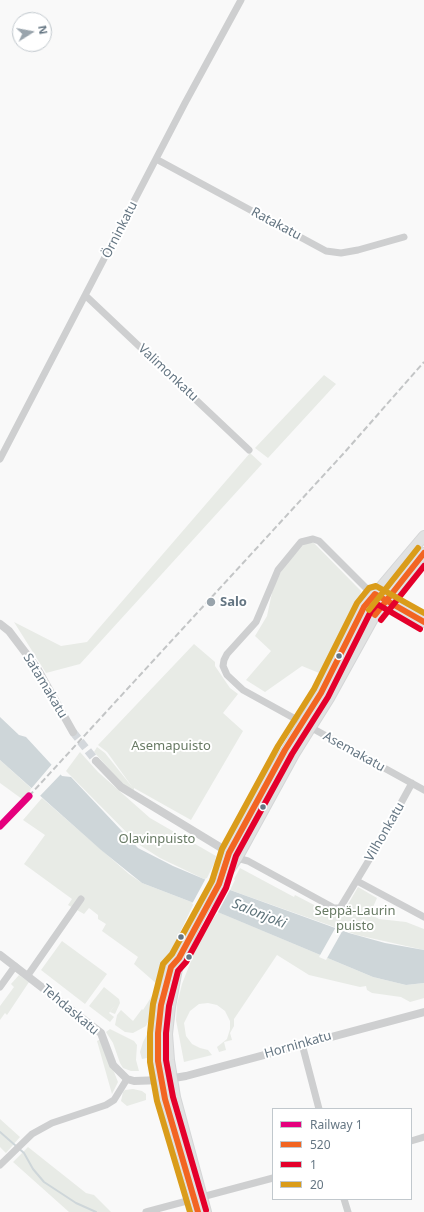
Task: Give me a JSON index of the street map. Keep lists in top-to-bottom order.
{
  "streets": {
    "street": [
      "Ratakatu",
      "Örninkatu",
      "Valimonkatu",
      "Satamakatu",
      "Asemakatu",
      "Vilhonkatu",
      "Tehdaskatu",
      "Horninkatu"
    ]
  },
  "crossings": [
    ["Ratakatu", "Örninkatu"],
    ["Örninkatu", "Valimonkatu"],
    ["Asemakatu", "Vilhonkatu"]
  ],
  "water": ["Salonjoki"],
  "parks": ["Asemapuisto", "Olavinpuisto", "Seppä-Laurin puisto"],
  "places": ["Salo"],
  "lines": [
    "transit line 20",
    "transit line 520",
    "transit line 1",
    "rail line 1"
  ],
  "legend": [
    "Railway 1",
    "520",
    "1",
    "20"
  ],
  "north": "right"
}
